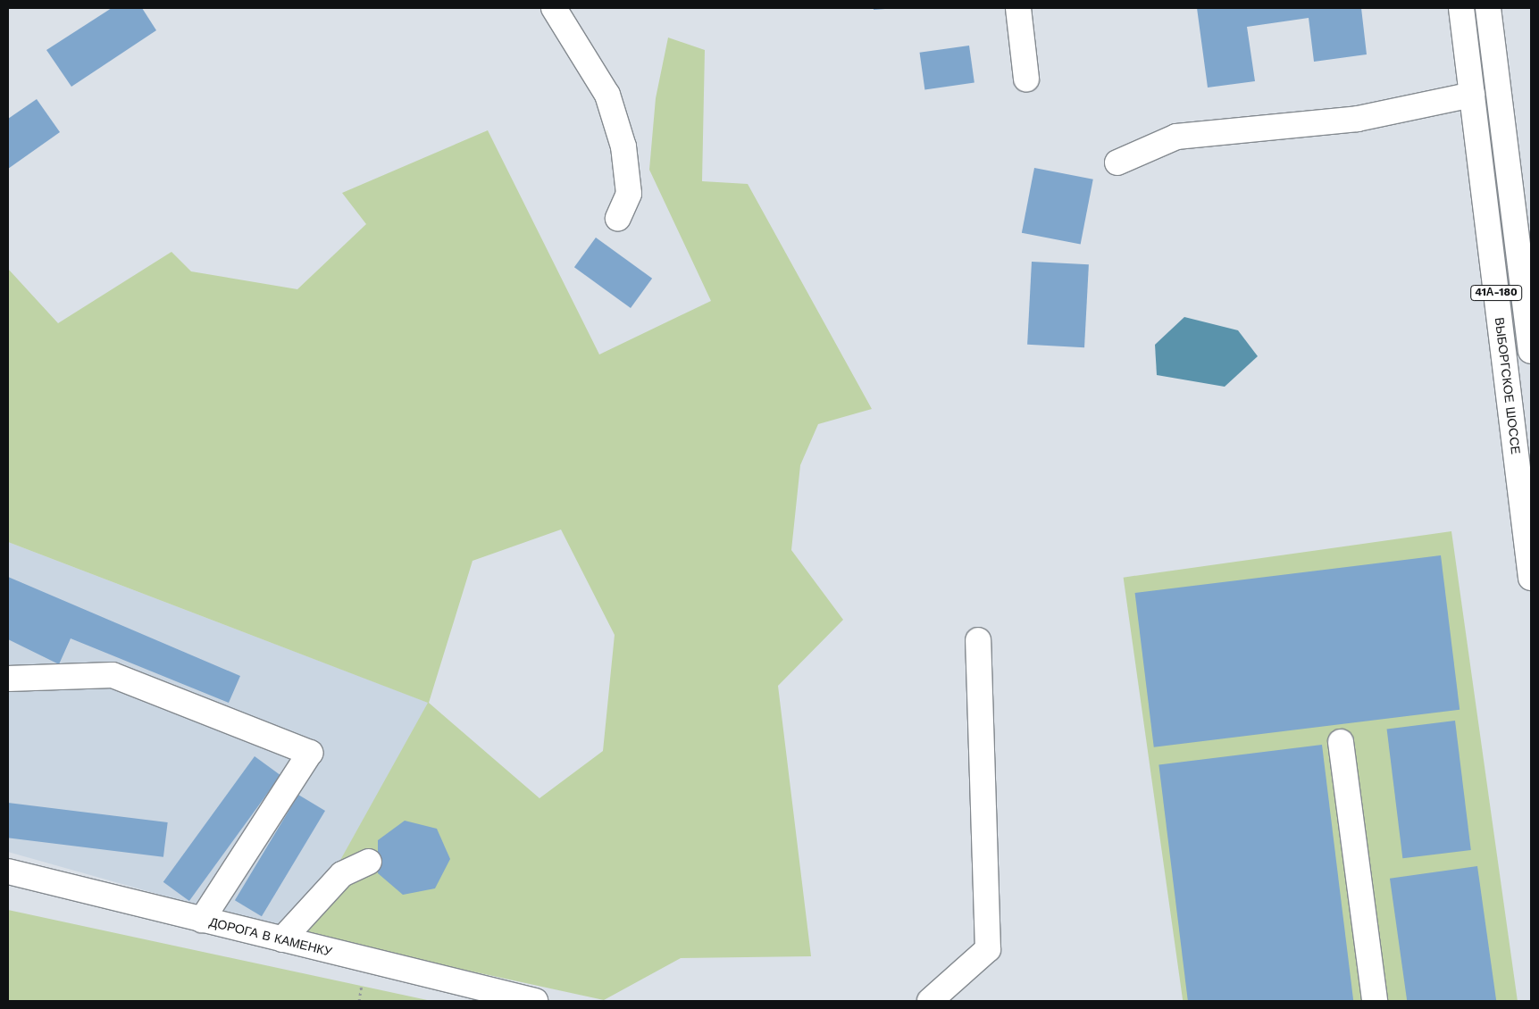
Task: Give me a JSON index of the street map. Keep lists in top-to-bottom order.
{
  "streets": {
    "main road": ["41А-180", "ВЫБОРГСКОЕ ШОССЕ", "ДОРОГА В КАМЕНКУ"]
  }
}
